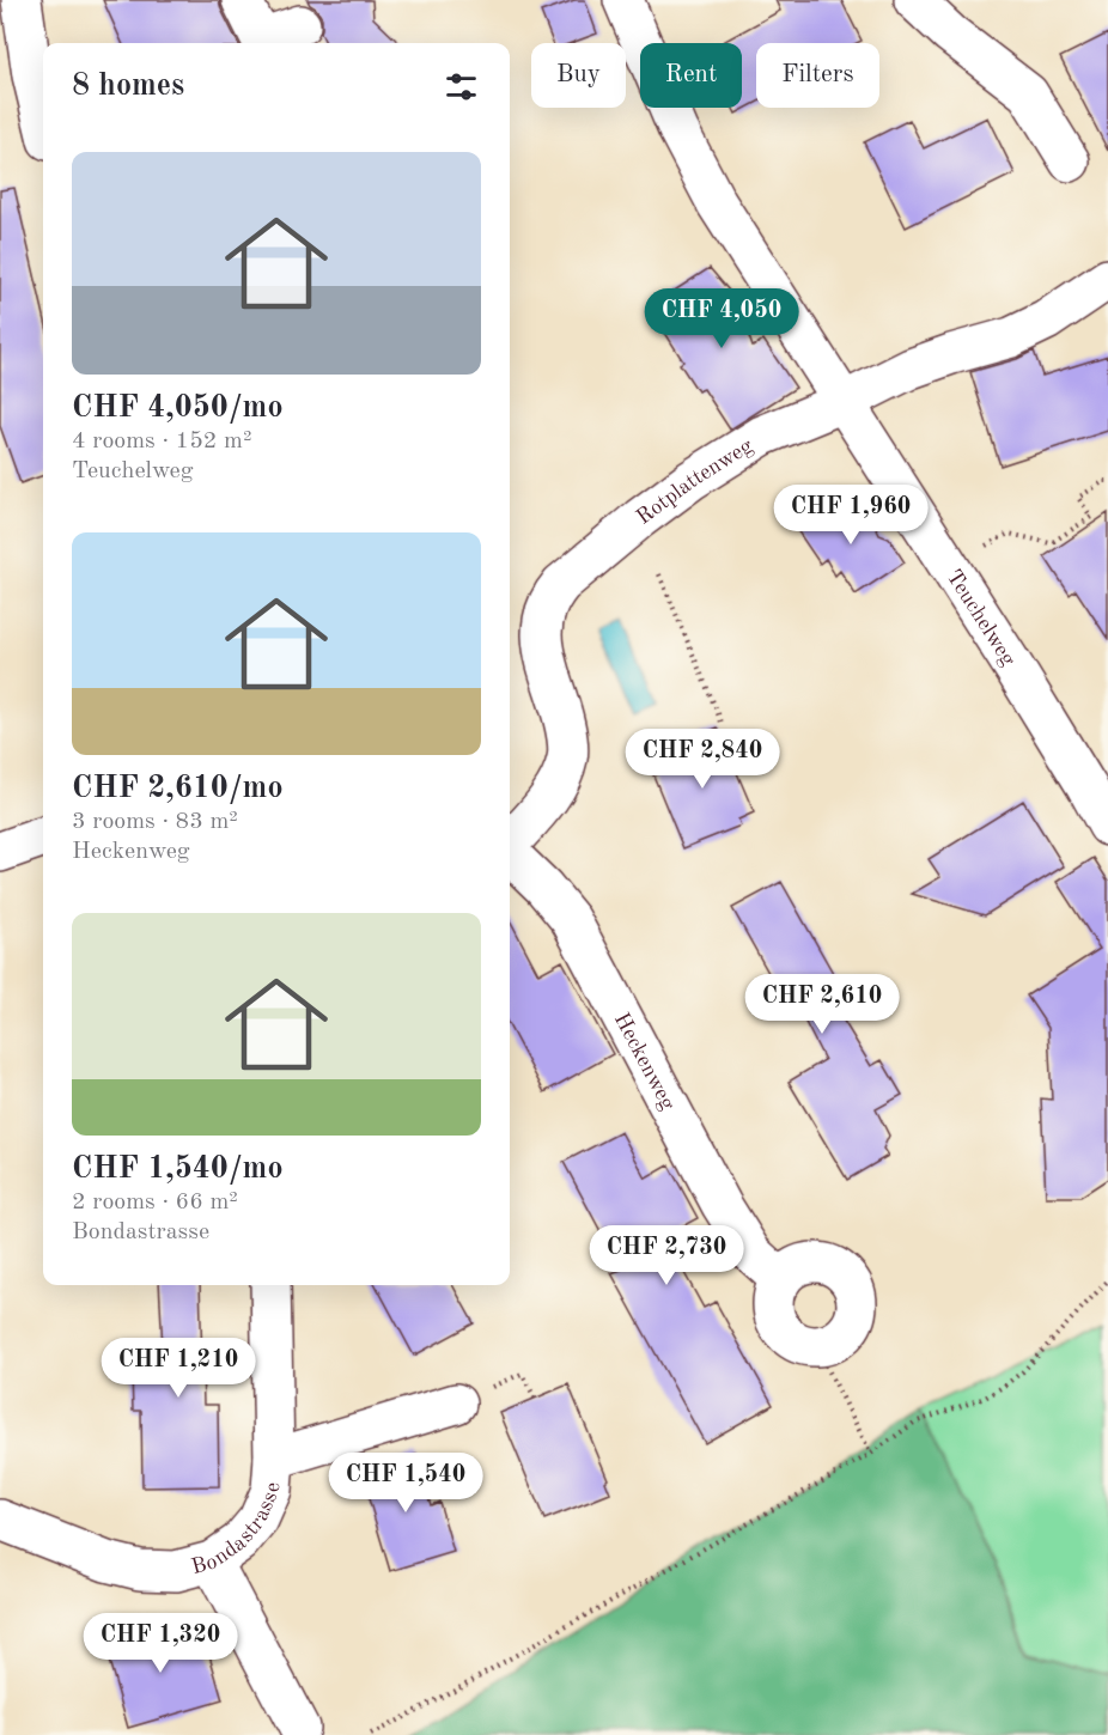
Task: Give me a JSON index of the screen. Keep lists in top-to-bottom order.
{
  "streets": {
    "street": [
      "Rotplattenweg",
      "Teuchelweg",
      "Heckenweg",
      "Bondastrasse"
    ]
  },
  "crossings": [
    ["Rotplattenweg", "Teuchelweg"]
  ],
  "page": {
    "chip": ["Buy", "Rent", "Filters"],
    "heading": "8 homes",
    "list": [
      {
        "name": "CHF 4,050/mo",
        "note": "4 rooms · 152 m² · Teuchelweg"
      },
      {
        "name": "CHF 2,610/mo",
        "note": "3 rooms · 83 m² · Heckenweg"
      },
      {
        "name": "CHF 1,540/mo",
        "note": "2 rooms · 66 m² · Bondastrasse"
      }
    ],
    "price": [
      "CHF 4,050",
      "CHF 1,960",
      "CHF 2,840",
      "CHF 2,610",
      "CHF 2,730",
      "CHF 1,210",
      "CHF 1,540",
      "CHF 1,320"
    ]
  }
}
